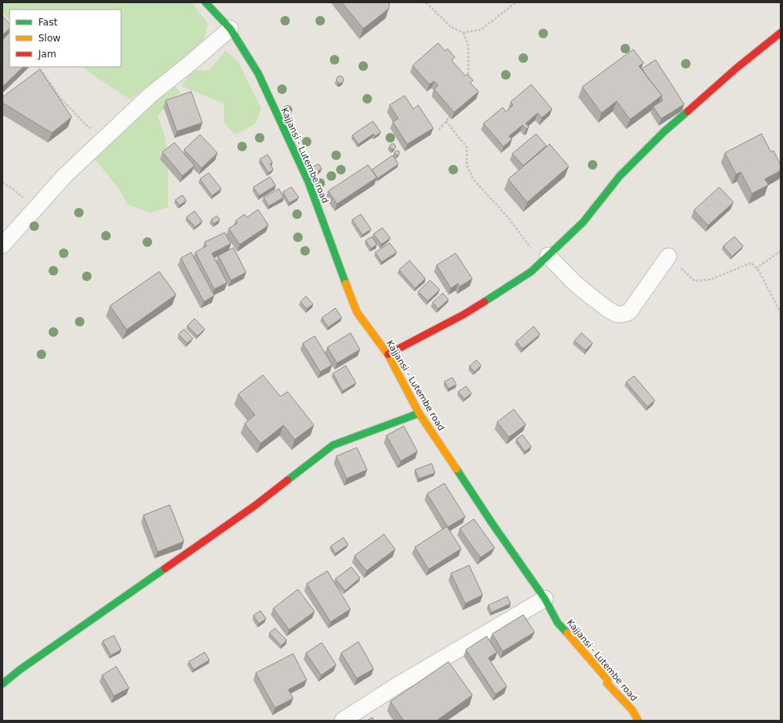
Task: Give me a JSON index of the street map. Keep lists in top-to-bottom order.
{
  "streets": {
    "street": ["Kajjansi - Lutembe road"]
  },
  "legend": ["Fast", "Slow", "Jam"]
}
